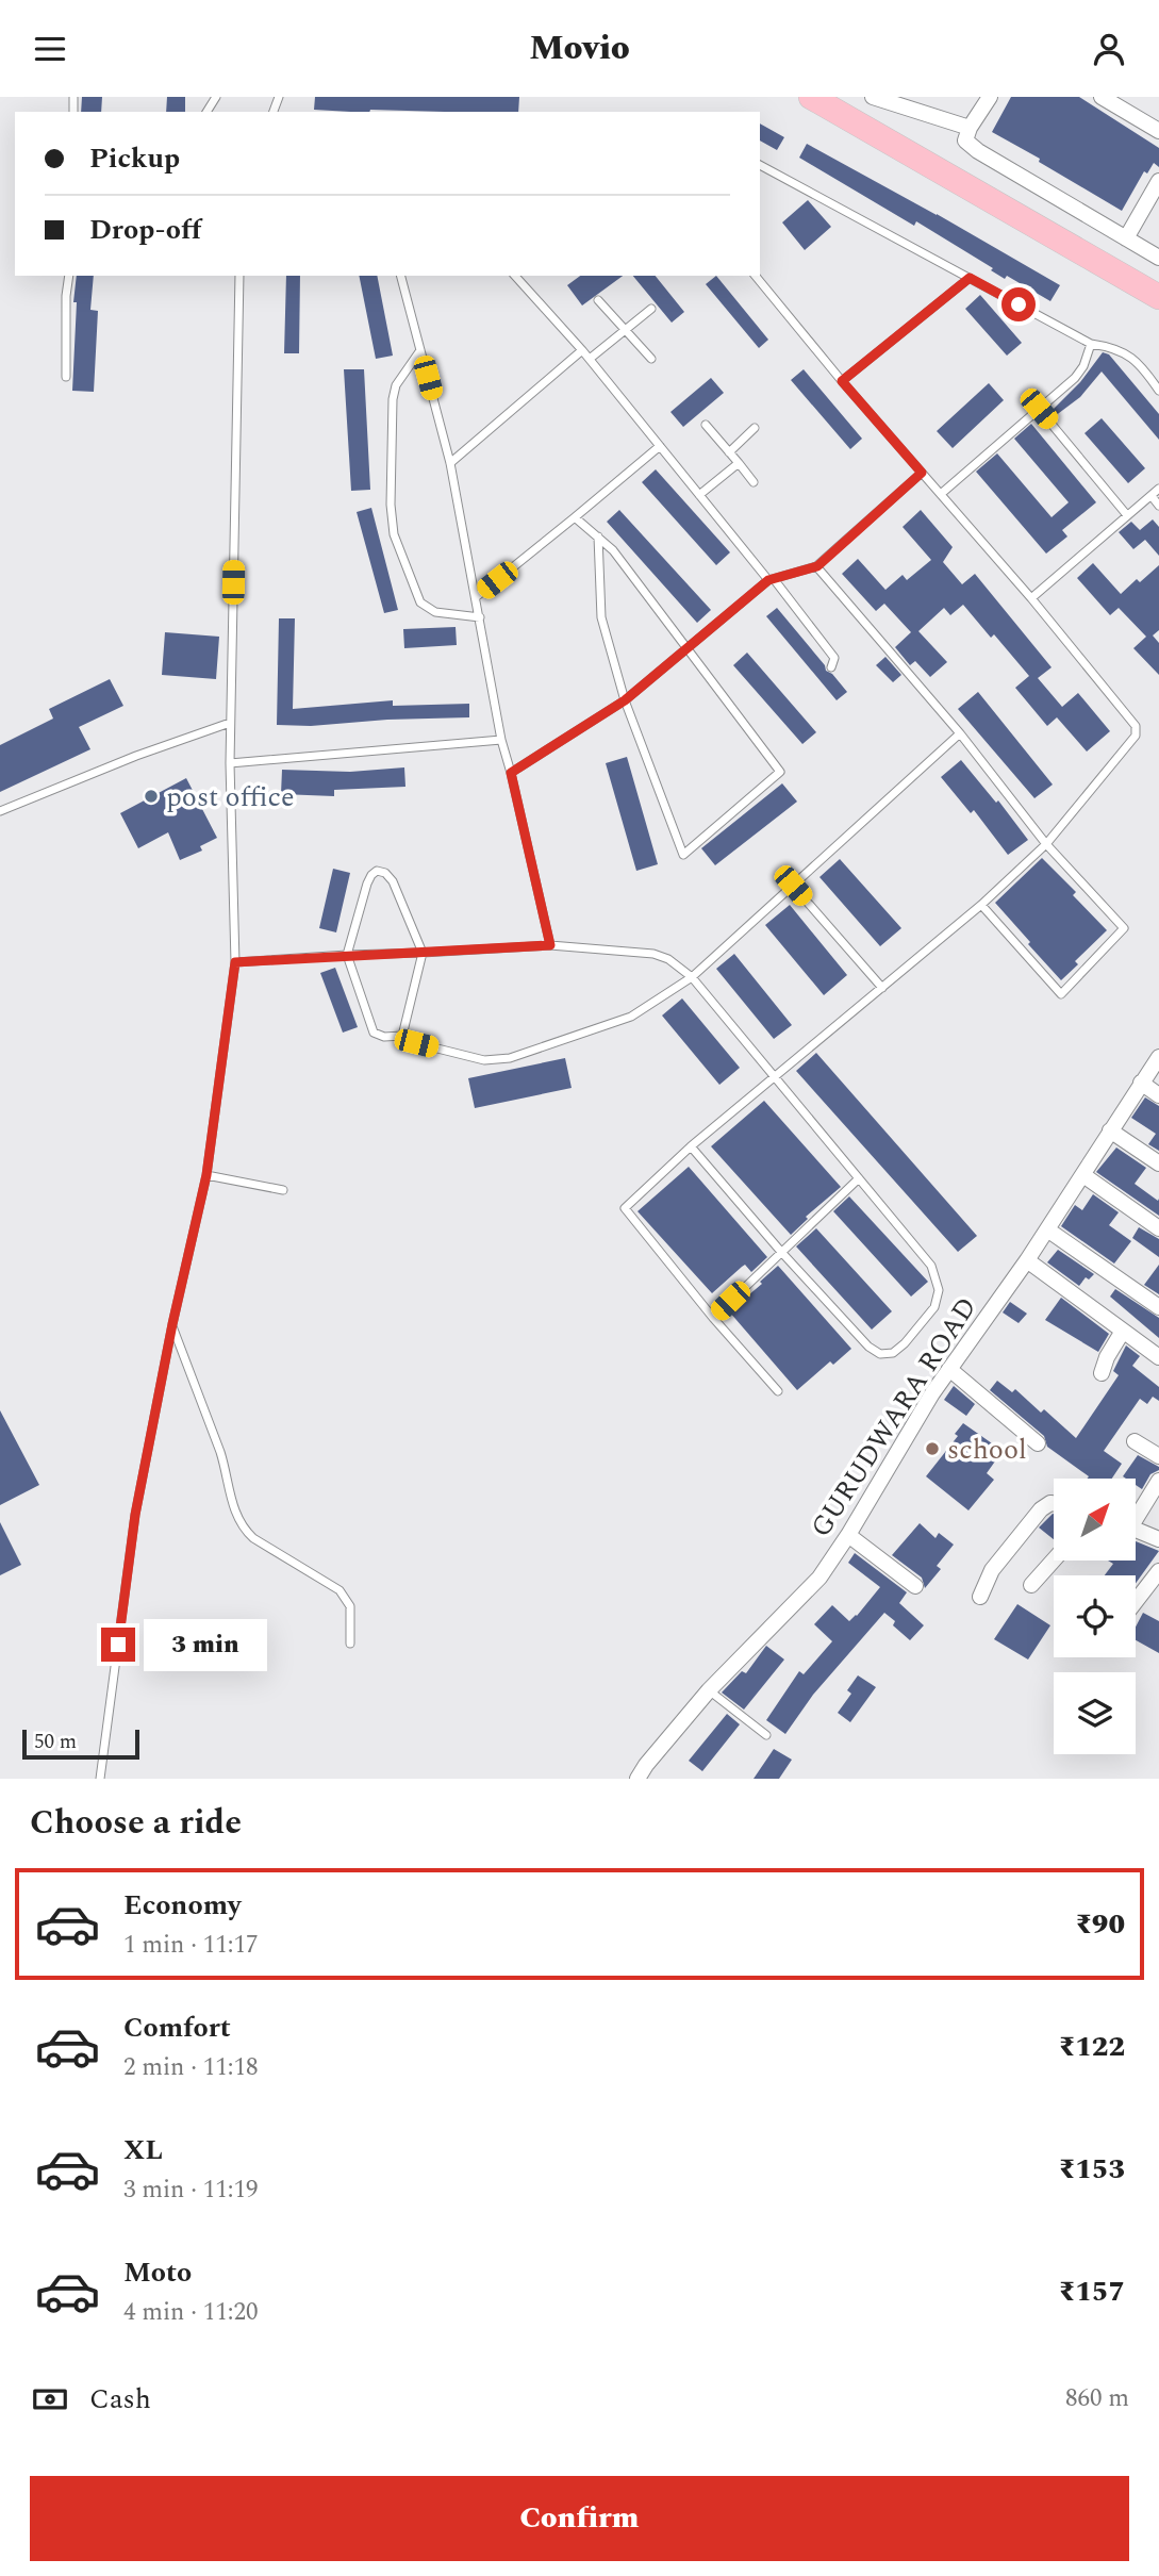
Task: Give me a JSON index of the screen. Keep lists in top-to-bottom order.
{
  "streets": {
    "street": ["GURUDWARA ROAD"]
  },
  "places": ["post office", "school"],
  "scale_bar": "50 m",
  "north": "top right",
  "page": {
    "header": "Movio",
    "banner": ["Pickup", "Drop-off"],
    "bubble": "3 min",
    "scale": "50 m",
    "heading": "Choose a ride",
    "list": [
      {
        "name": "Economy",
        "note": "1 min · 11:17",
        "value": "₹90"
      },
      {
        "name": "Comfort",
        "note": "2 min · 11:18",
        "value": "₹122"
      },
      {
        "name": "XL",
        "note": "3 min · 11:19",
        "value": "₹153"
      },
      {
        "name": "Moto",
        "note": "4 min · 11:20",
        "value": "₹157"
      }
    ],
    "pay": ["Cash", "860 m"],
    "buttons": "Confirm"
  }
}
